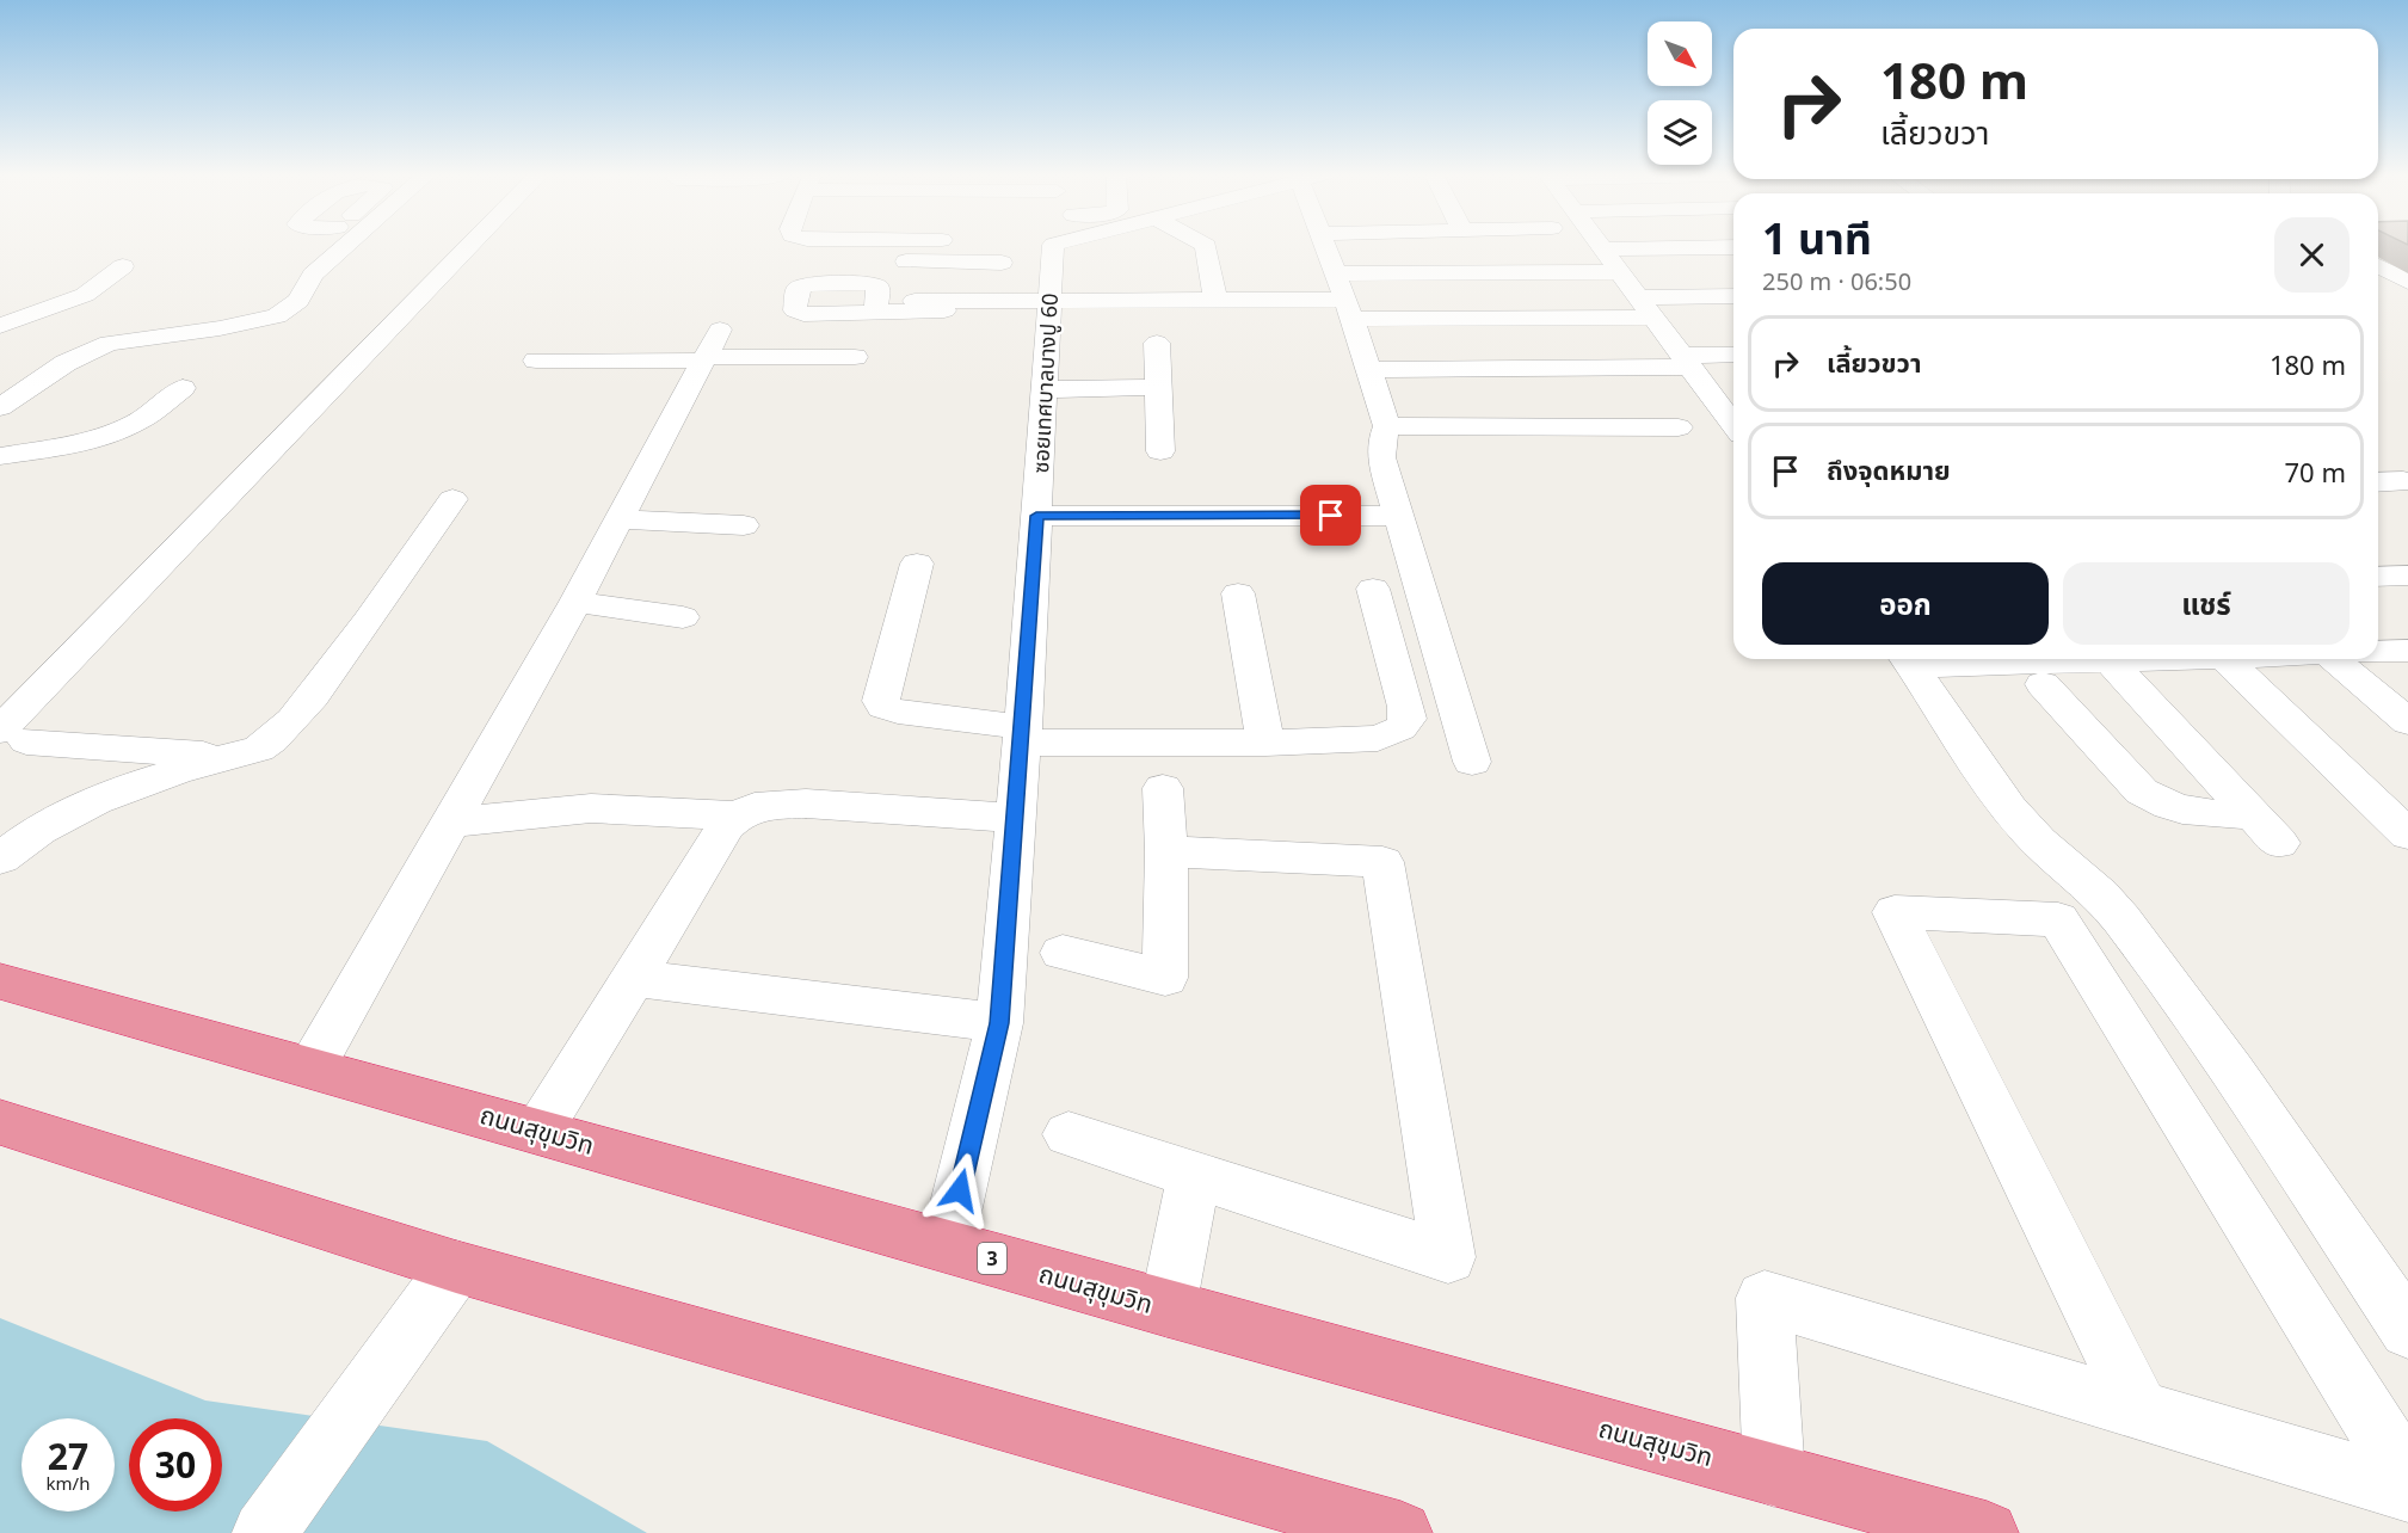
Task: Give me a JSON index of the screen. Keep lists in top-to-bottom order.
{
  "streets": {
    "highway": ["ถนนสุขุมวิท", "3"],
    "street": ["ซอยเทศบาลบางปู 60"]
  },
  "crossings": [
    ["ซอยเทศบาลบางปู 60", "ถนนสุขุมวิท"]
  ],
  "north": "bottom right",
  "page": {
    "turn": ["180 m", "เลี้ยวขวา"],
    "heading": ["1 นาที", "250 m · 06:50"],
    "list": [
      {
        "name": "เลี้ยวขวา",
        "value": "180 m"
      },
      {
        "name": "ถึงจุดหมาย",
        "value": "70 m"
      }
    ],
    "buttons": ["ออก", "แชร์"],
    "speed": "27 km/h",
    "limit": "30"
  }
}
